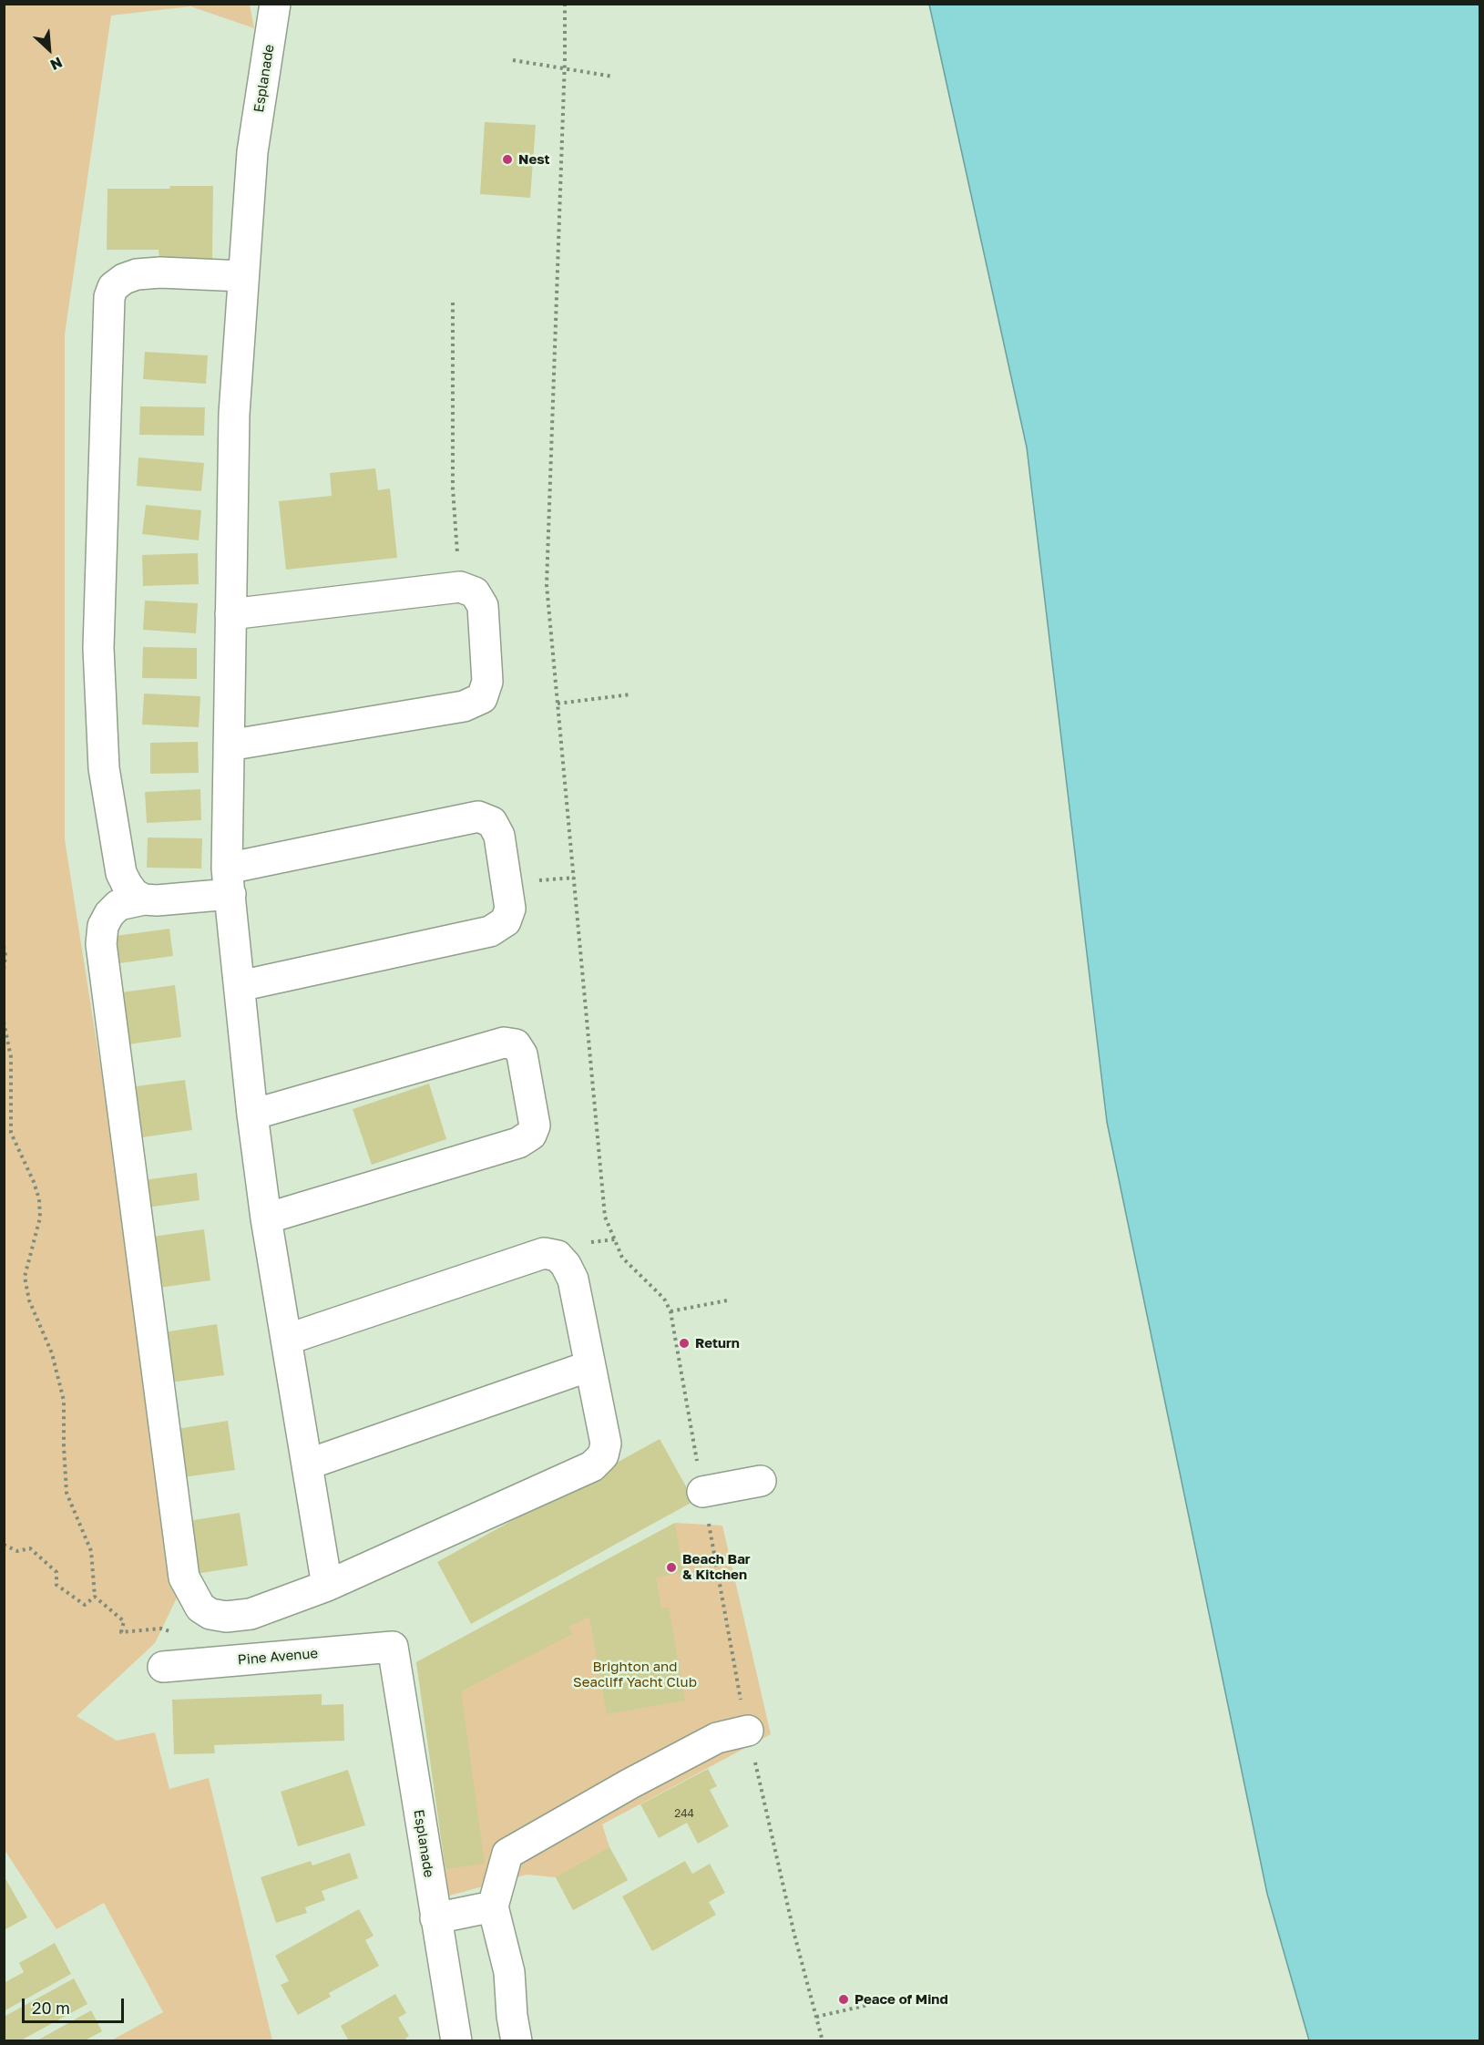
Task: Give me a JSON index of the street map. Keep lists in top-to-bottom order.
{
  "streets": {
    "street": ["Esplanade", "Pine Avenue"]
  },
  "crossings": [
    ["Esplanade", "Pine Avenue"]
  ],
  "parks": ["Brighton and Seacliff Yacht Club"],
  "places": [
    "Nest",
    "Return",
    "Beach Bar & Kitchen",
    "Peace of Mind"
  ],
  "house_numbers": ["244"],
  "scale_bar": "20 m",
  "north": "bottom right"
}
